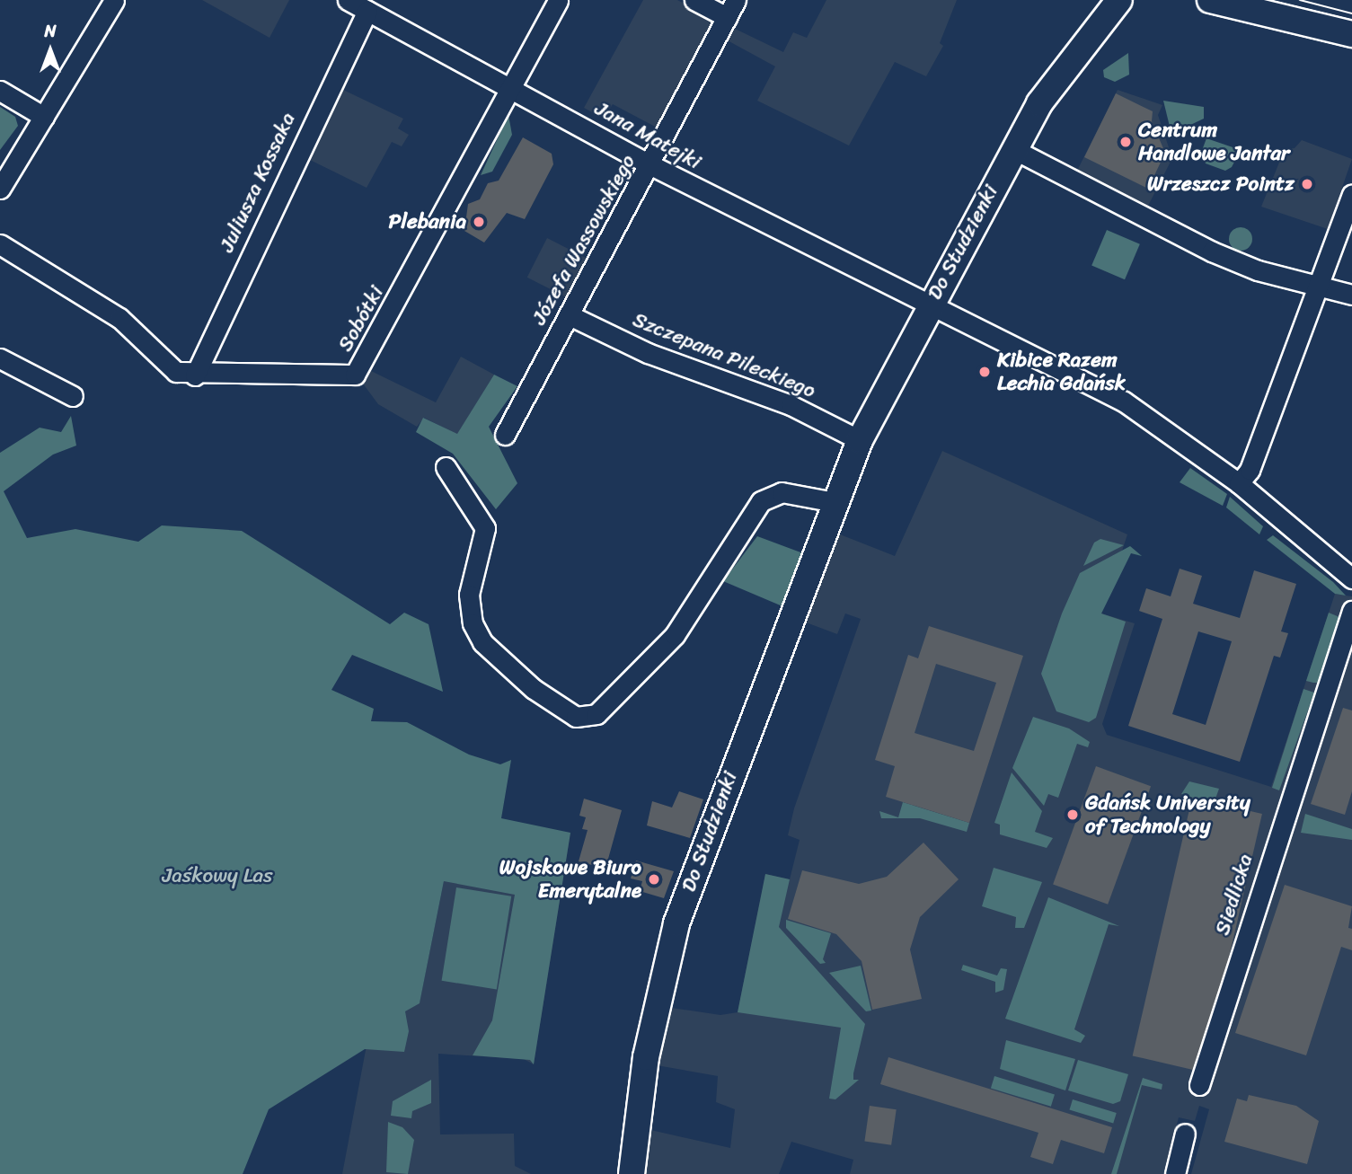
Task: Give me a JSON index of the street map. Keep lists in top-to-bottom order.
{
  "streets": {
    "main road": ["Do Studzienki"],
    "street": [
      "Jana Matejki",
      "Juliusza Kossaka",
      "Józefa Wassowskiego",
      "Sobótki",
      "Szczepana Pileckiego",
      "Siedlicka"
    ]
  },
  "crossings": [
    ["Jana Matejki", "Juliusza Kossaka"],
    ["Jana Matejki", "Józefa Wassowskiego"],
    ["Jana Matejki", "Do Studzienki"],
    ["Jana Matejki", "Sobótki"],
    ["Juliusza Kossaka", "Sobótki"],
    ["Józefa Wassowskiego", "Szczepana Pileckiego"],
    ["Do Studzienki", "Szczepana Pileckiego"]
  ],
  "parks": ["Jaśkowy Las"],
  "places": [
    "Centrum Handlowe Jantar",
    "Wrzeszcz Pointz",
    "Plebania",
    "Kibice Razem Lechia Gdańsk",
    "Gdańsk University of Technology",
    "Wojskowe Biuro Emerytalne"
  ],
  "north": "top"
}
